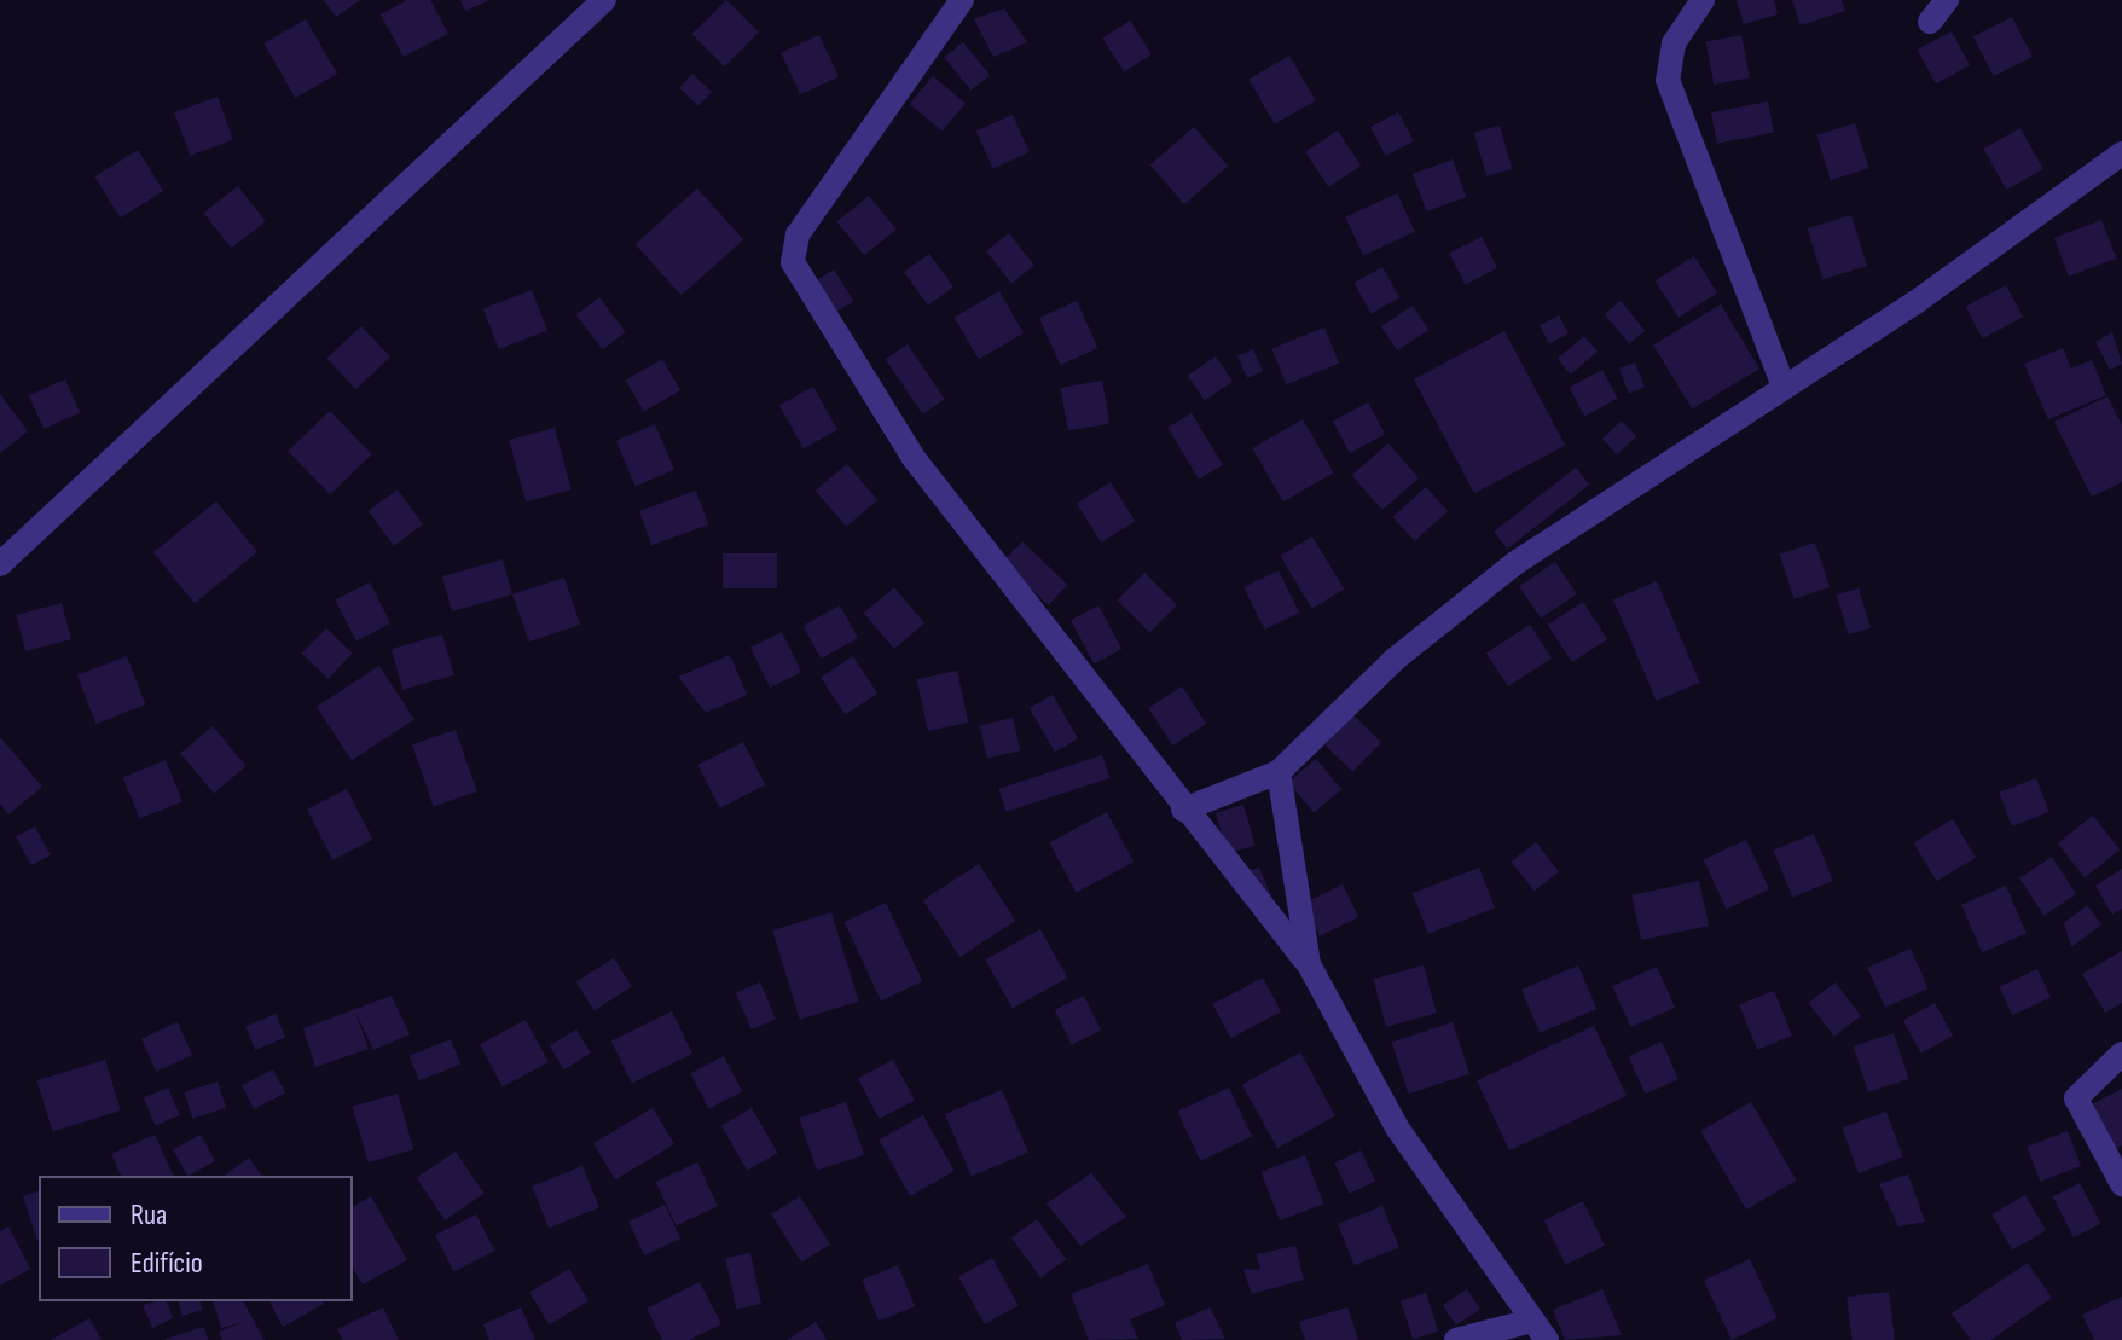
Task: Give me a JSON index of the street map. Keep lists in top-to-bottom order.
{
  "legend": ["Rua", "Edifício"]
}
